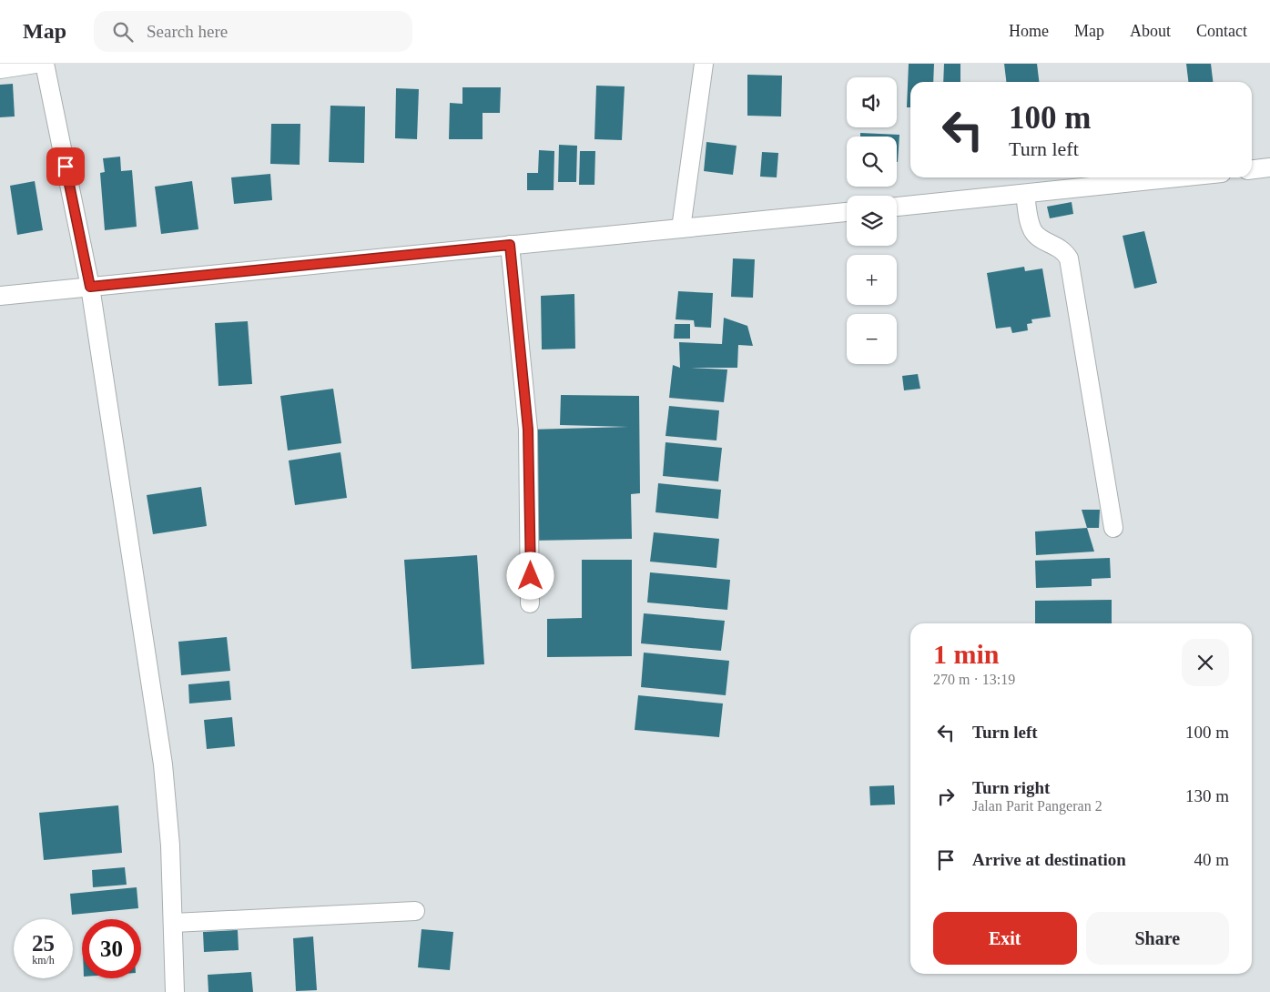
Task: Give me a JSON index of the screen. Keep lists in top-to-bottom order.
{
  "page": {
    "header": "Map",
    "search": "Search here",
    "nav": [
      "Home",
      "Map",
      "About",
      "Contact"
    ],
    "map_buttons": ["+", "−"],
    "turn": ["100 m", "Turn left"],
    "heading": ["1 min", "270 m · 13:19"],
    "list": [
      {
        "name": "Turn left",
        "value": "100 m"
      },
      {
        "name": "Turn right",
        "note": "Jalan Parit Pangeran 2",
        "value": "130 m"
      },
      {
        "name": "Arrive at destination",
        "value": "40 m"
      }
    ],
    "buttons": ["Exit", "Share"],
    "speed": "25 km/h",
    "limit": "30"
  }
}
